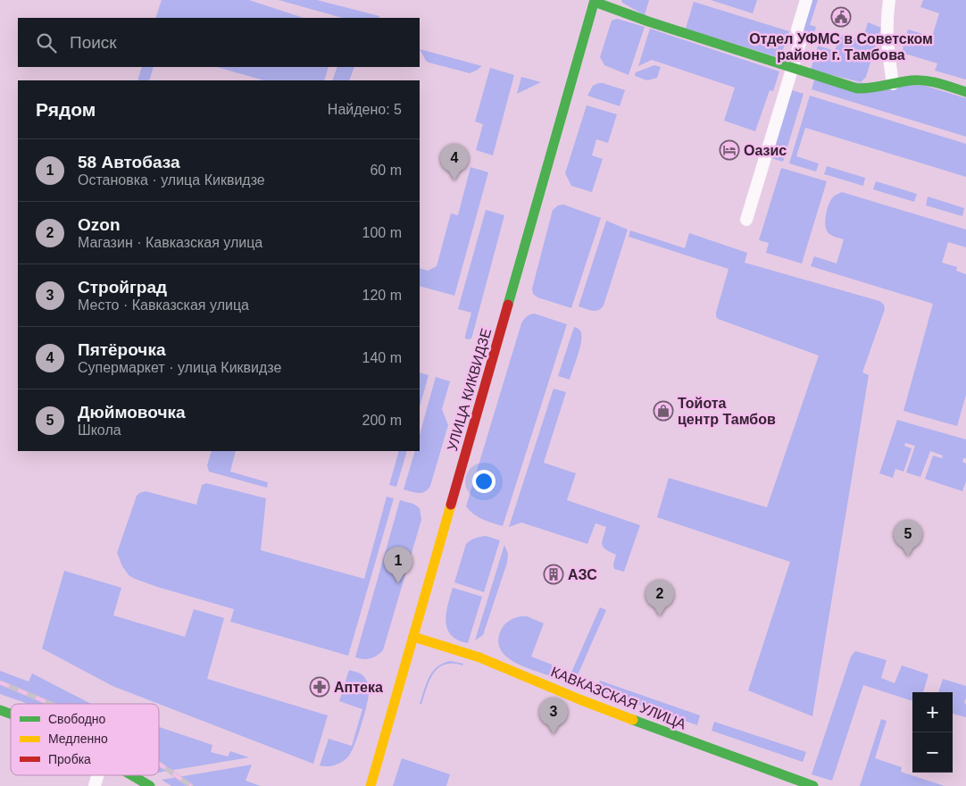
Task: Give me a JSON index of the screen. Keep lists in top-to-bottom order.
{
  "streets": {
    "street": ["УЛИЦА КИКВИДЗЕ", "КАВКАЗСКАЯ УЛИЦА"]
  },
  "crossings": [
    ["УЛИЦА КИКВИДЗЕ", "КАВКАЗСКАЯ УЛИЦА"]
  ],
  "places": {
    "public building": ["Отдел УФМС в Советском районе г. Тамбова"],
    "hotel": ["Оазис"],
    "shop": ["Тойота центр Тамбов"],
    "building": ["АЗС"],
    "pharmacy": ["Аптека"]
  },
  "legend": ["Свободно", "Медленно", "Пробка"],
  "page": {
    "search": "Поиск",
    "heading": ["Рядом", "Найдено: 5"],
    "list": [
      {
        "mark": "1",
        "name": "58 Автобаза",
        "note": "Остановка · улица Киквидзе",
        "value": "60 m"
      },
      {
        "mark": "2",
        "name": "Ozon",
        "note": "Магазин · Кавказская улица",
        "value": "100 m"
      },
      {
        "mark": "3",
        "name": "Стройград",
        "note": "Место · Кавказская улица",
        "value": "120 m"
      },
      {
        "mark": "4",
        "name": "Пятёрочка",
        "note": "Супермаркет · улица Киквидзе",
        "value": "140 m"
      },
      {
        "mark": "5",
        "name": "Дюймовочка",
        "note": "Школа",
        "value": "200 m"
      }
    ],
    "pins": [
      "4",
      "5",
      "1",
      "2",
      "3"
    ],
    "map_buttons": ["+", "−"]
  }
}
